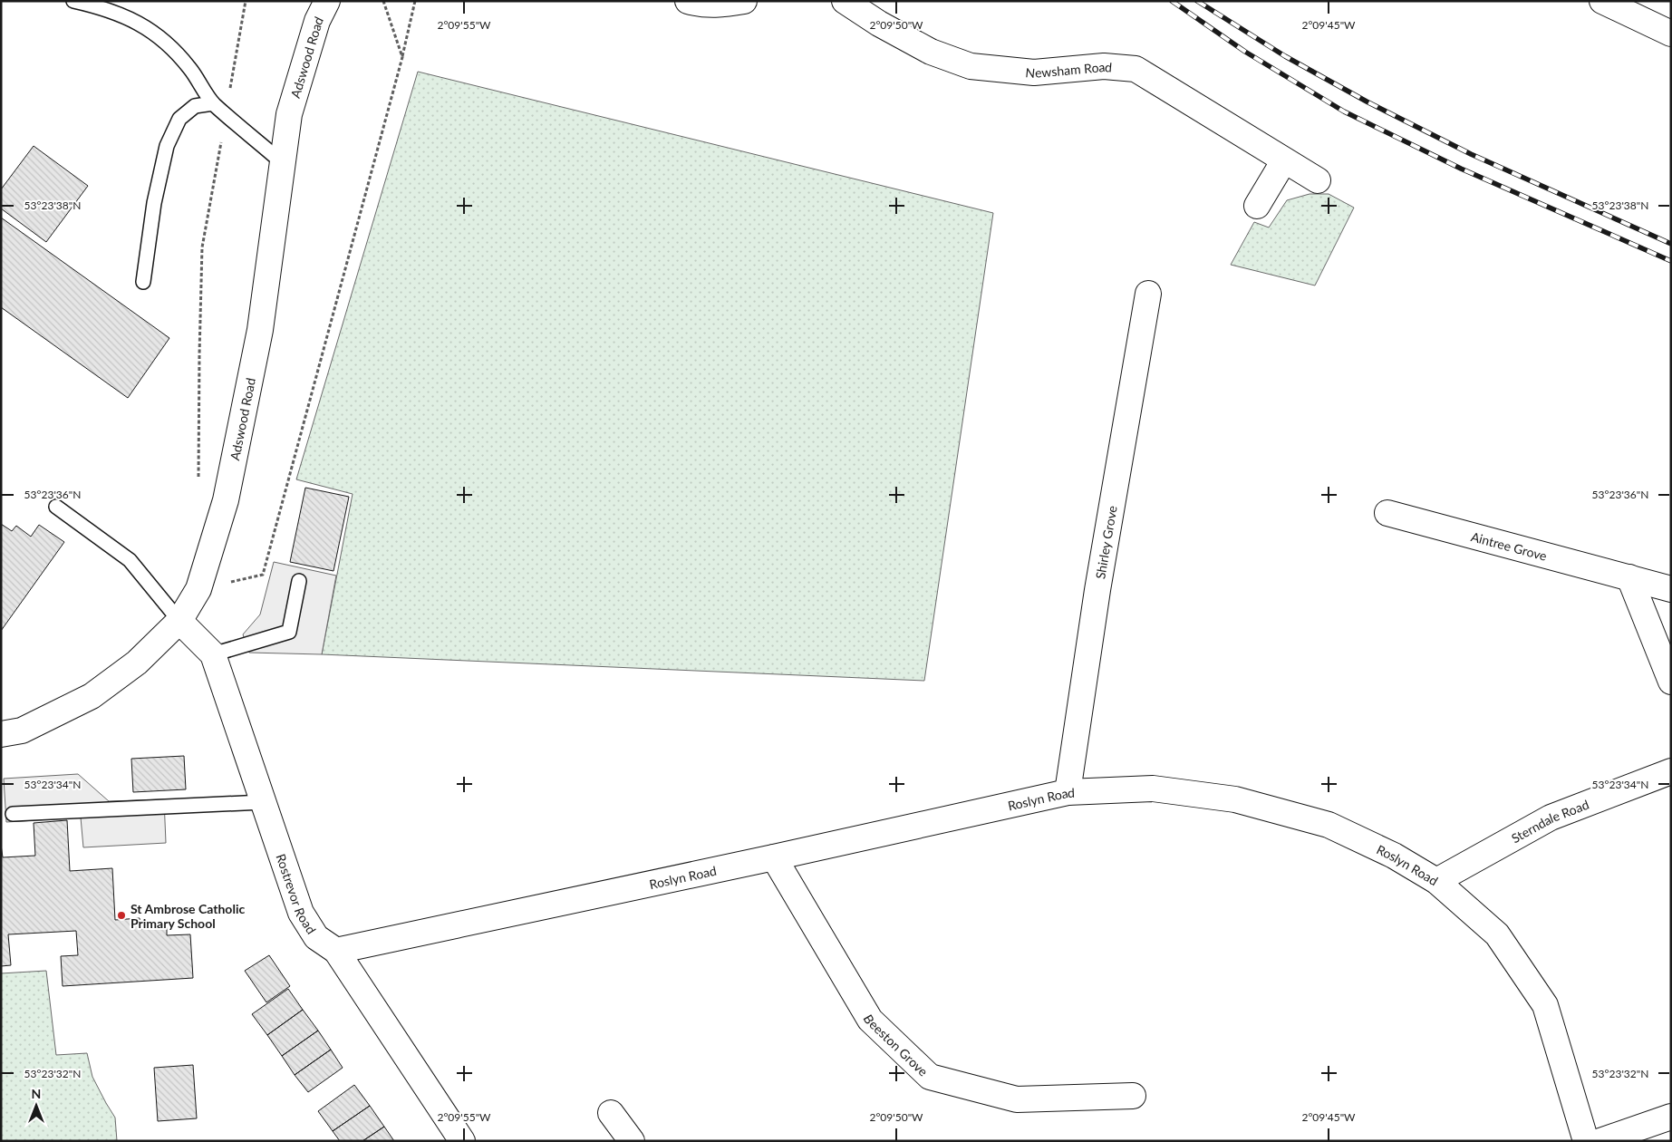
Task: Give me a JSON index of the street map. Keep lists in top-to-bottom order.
{
  "streets": {
    "street": [
      "Adswood Road",
      "Newsham Road",
      "Shirley Grove",
      "Aintree Grove",
      "Roslyn Road",
      "Sterndale Road",
      "Rostrevor Road",
      "Beeston Grove"
    ]
  },
  "crossings": [
    ["Adswood Road", "Rostrevor Road"],
    ["Shirley Grove", "Roslyn Road"],
    ["Roslyn Road", "Sterndale Road"],
    ["Roslyn Road", "Rostrevor Road"],
    ["Roslyn Road", "Beeston Grove"]
  ],
  "places": ["St Ambrose Catholic Primary School"],
  "north": "top",
  "coordinates": [
    "2°09'55\"W",
    "2°09'50\"W",
    "2°09'45\"W",
    "53°23'38\"N",
    "53°23'36\"N",
    "53°23'34\"N",
    "53°23'32\"N"
  ]
}
